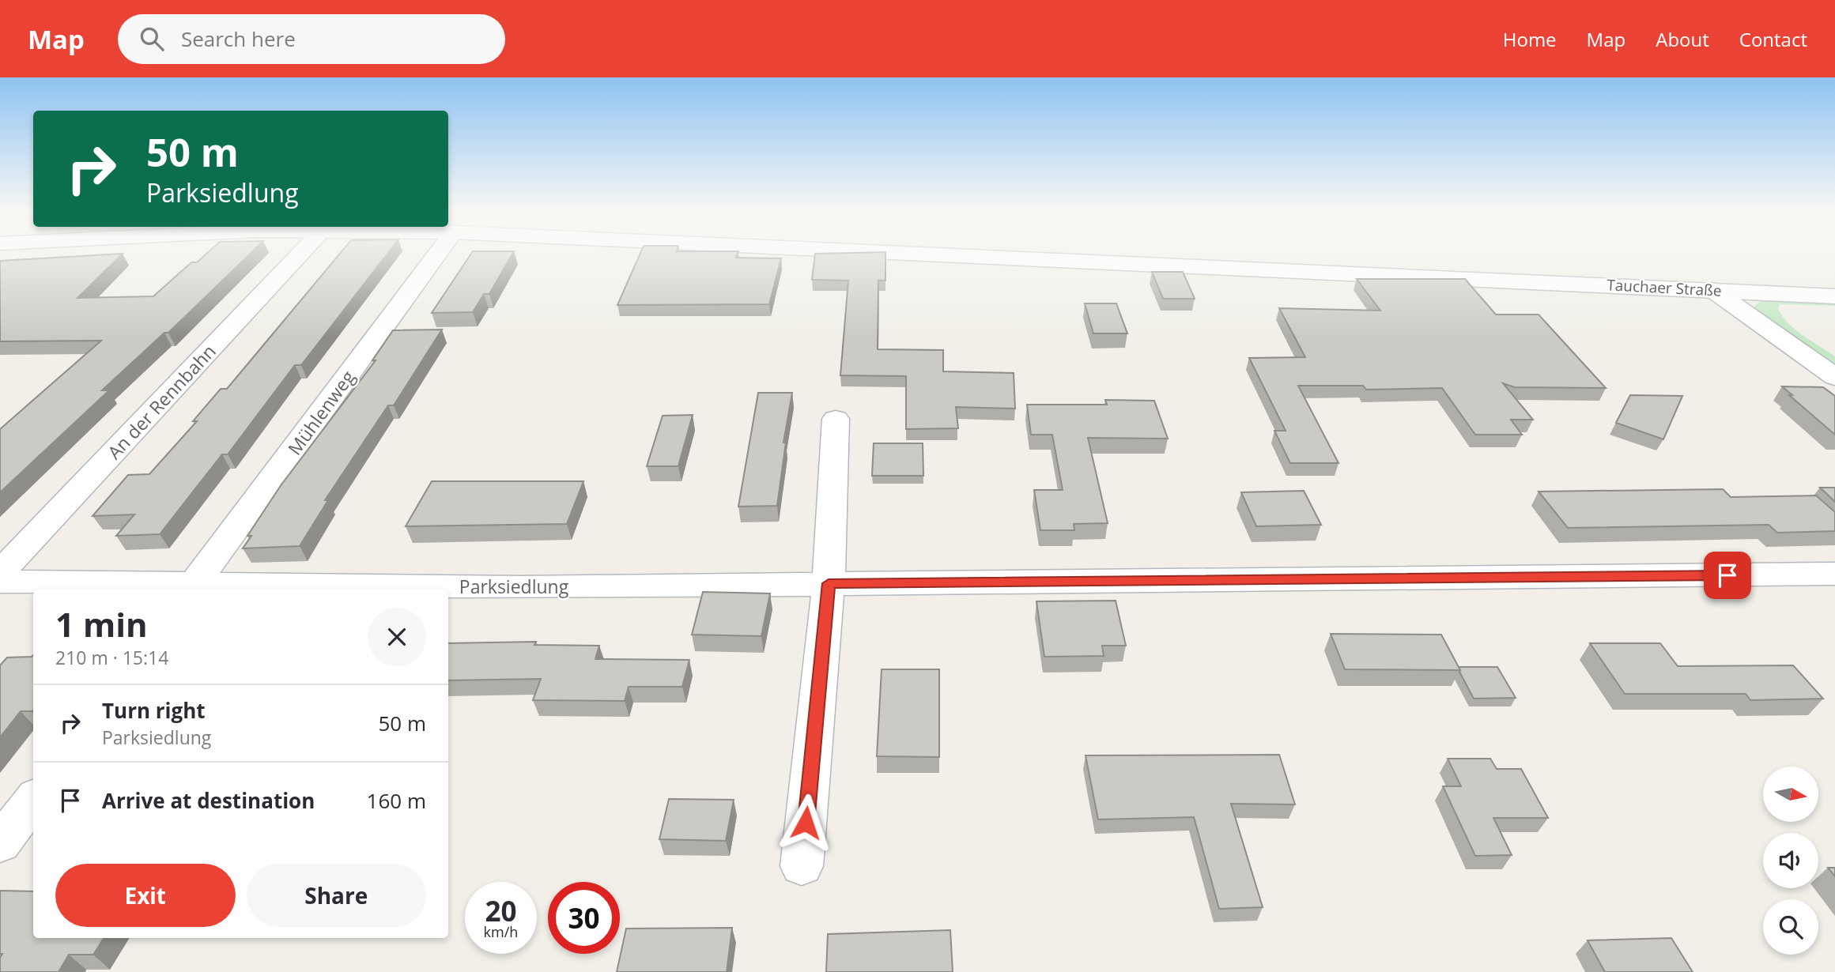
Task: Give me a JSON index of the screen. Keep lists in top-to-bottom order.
{
  "streets": {
    "street": [
      "Tauchaer Straße",
      "An der Rennbahn",
      "Mühlenweg",
      "Parksiedlung"
    ]
  },
  "crossings": [
    ["Mühlenweg", "Parksiedlung"]
  ],
  "north": "right",
  "page": {
    "header": "Map",
    "search": "Search here",
    "nav": [
      "Home",
      "Map",
      "About",
      "Contact"
    ],
    "turn": ["50 m", "Parksiedlung"],
    "heading": ["1 min", "210 m · 15:14"],
    "list": [
      {
        "name": "Turn right",
        "note": "Parksiedlung",
        "value": "50 m"
      },
      {
        "name": "Arrive at destination",
        "value": "160 m"
      }
    ],
    "buttons": ["Exit", "Share"],
    "speed": "20 km/h",
    "limit": "30"
  }
}
